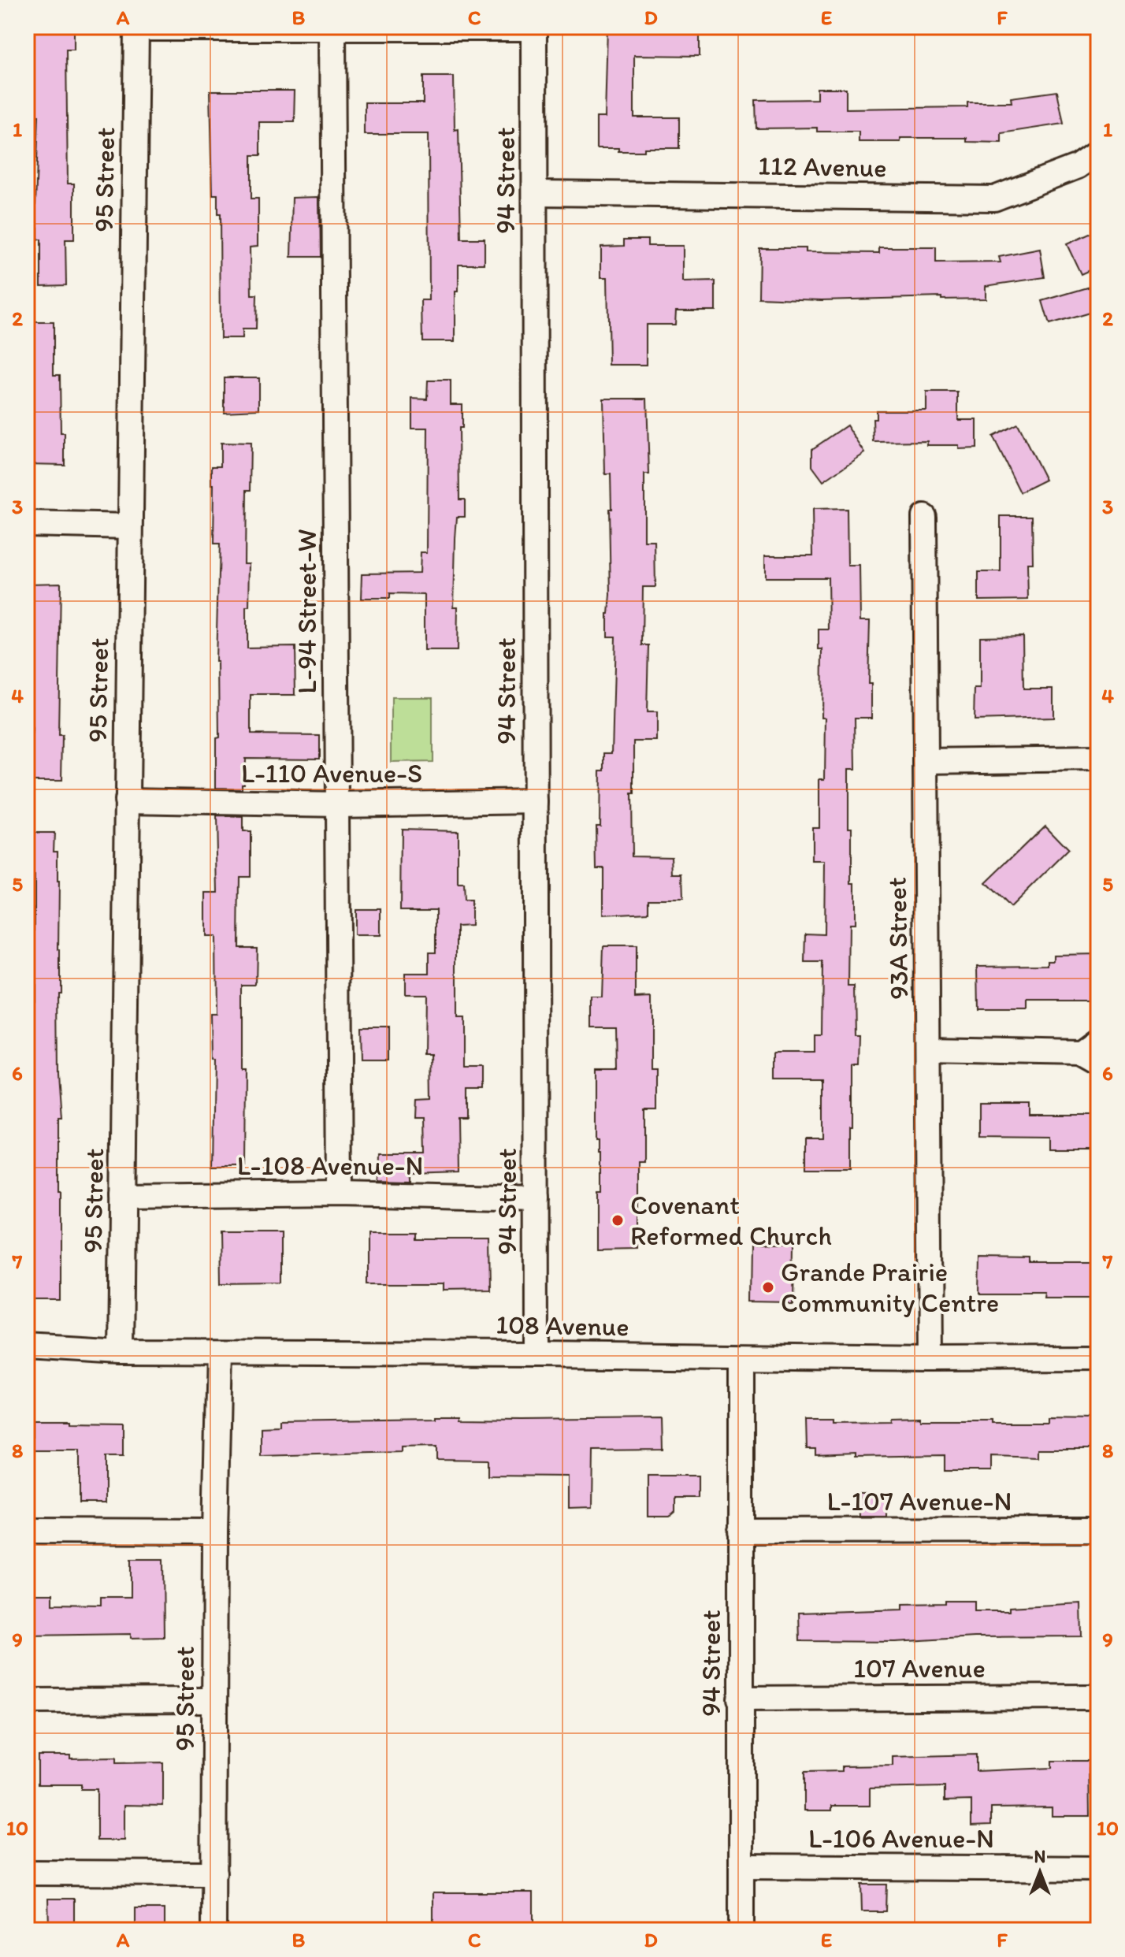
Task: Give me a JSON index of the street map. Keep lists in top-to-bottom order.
{
  "streets": {
    "street": [
      "112 Avenue",
      "95 Street",
      "94 Street",
      "L-94 Street-W",
      "L-110 Avenue-S",
      "93A Street",
      "L-108 Avenue-N",
      "108 Avenue",
      "L-107 Avenue-N",
      "107 Avenue",
      "L-106 Avenue-N"
    ]
  },
  "crossings": [
    ["112 Avenue", "94 Street"],
    ["95 Street", "L-94 Street-W"],
    ["95 Street", "L-110 Avenue-S"],
    ["95 Street", "L-108 Avenue-N"],
    ["95 Street", "108 Avenue"],
    ["94 Street", "L-110 Avenue-S"],
    ["94 Street", "L-108 Avenue-N"],
    ["94 Street", "108 Avenue"],
    ["94 Street", "L-107 Avenue-N"],
    ["94 Street", "107 Avenue"],
    ["94 Street", "L-106 Avenue-N"],
    ["L-94 Street-W", "L-110 Avenue-S"],
    ["L-94 Street-W", "L-108 Avenue-N"],
    ["93A Street", "108 Avenue"]
  ],
  "places": ["Covenant Reformed Church", "Grande Prairie Community Centre"],
  "north": "top",
  "grid": {
    "columns": [
      "A",
      "B",
      "C",
      "D",
      "E",
      "F"
    ],
    "rows": [
      "1",
      "2",
      "3",
      "4",
      "5",
      "6",
      "7",
      "8",
      "9",
      "10"
    ]
  }
}
